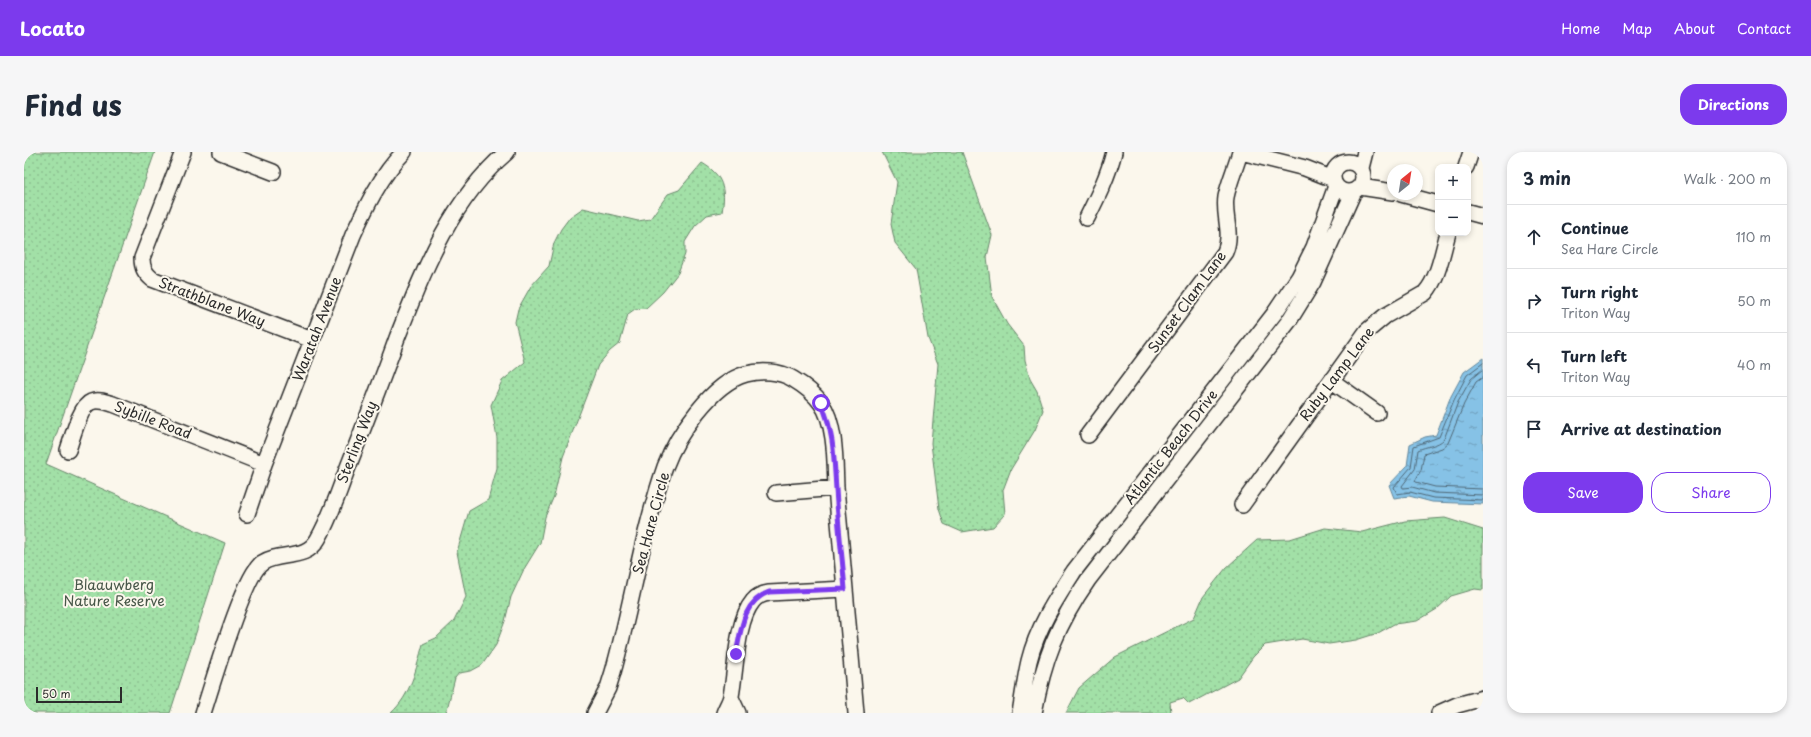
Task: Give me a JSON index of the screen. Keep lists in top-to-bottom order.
{
  "streets": {
    "street": [
      "Strathblane Way",
      "Sunset Clam Lane",
      "Waratah Avenue",
      "Ruby Lamp Lane",
      "Sybille Road",
      "Sterling Way",
      "Atlantic Beach Drive",
      "Sea Hare Circle"
    ]
  },
  "crossings": [
    ["Strathblane Way", "Waratah Avenue"],
    ["Waratah Avenue", "Sybille Road"]
  ],
  "parks": ["Blaauwberg Nature Reserve"],
  "scale_bar": "50 m",
  "north": "top right",
  "page": {
    "header": "Locato",
    "nav": [
      "Home",
      "Map",
      "About",
      "Contact"
    ],
    "title": "Find us",
    "buttons": [
      "Directions",
      ["Save", "Share"]
    ],
    "heading": ["3 min", "Walk · 200 m"],
    "map_buttons": ["+", "−"],
    "list": [
      ["Continue", "Sea Hare Circle", "110 m"],
      ["Turn right", "Triton Way", "50 m"],
      ["Turn left", "Triton Way", "40 m"],
      "Arrive at destination"
    ],
    "scale": "50 m"
  }
}
